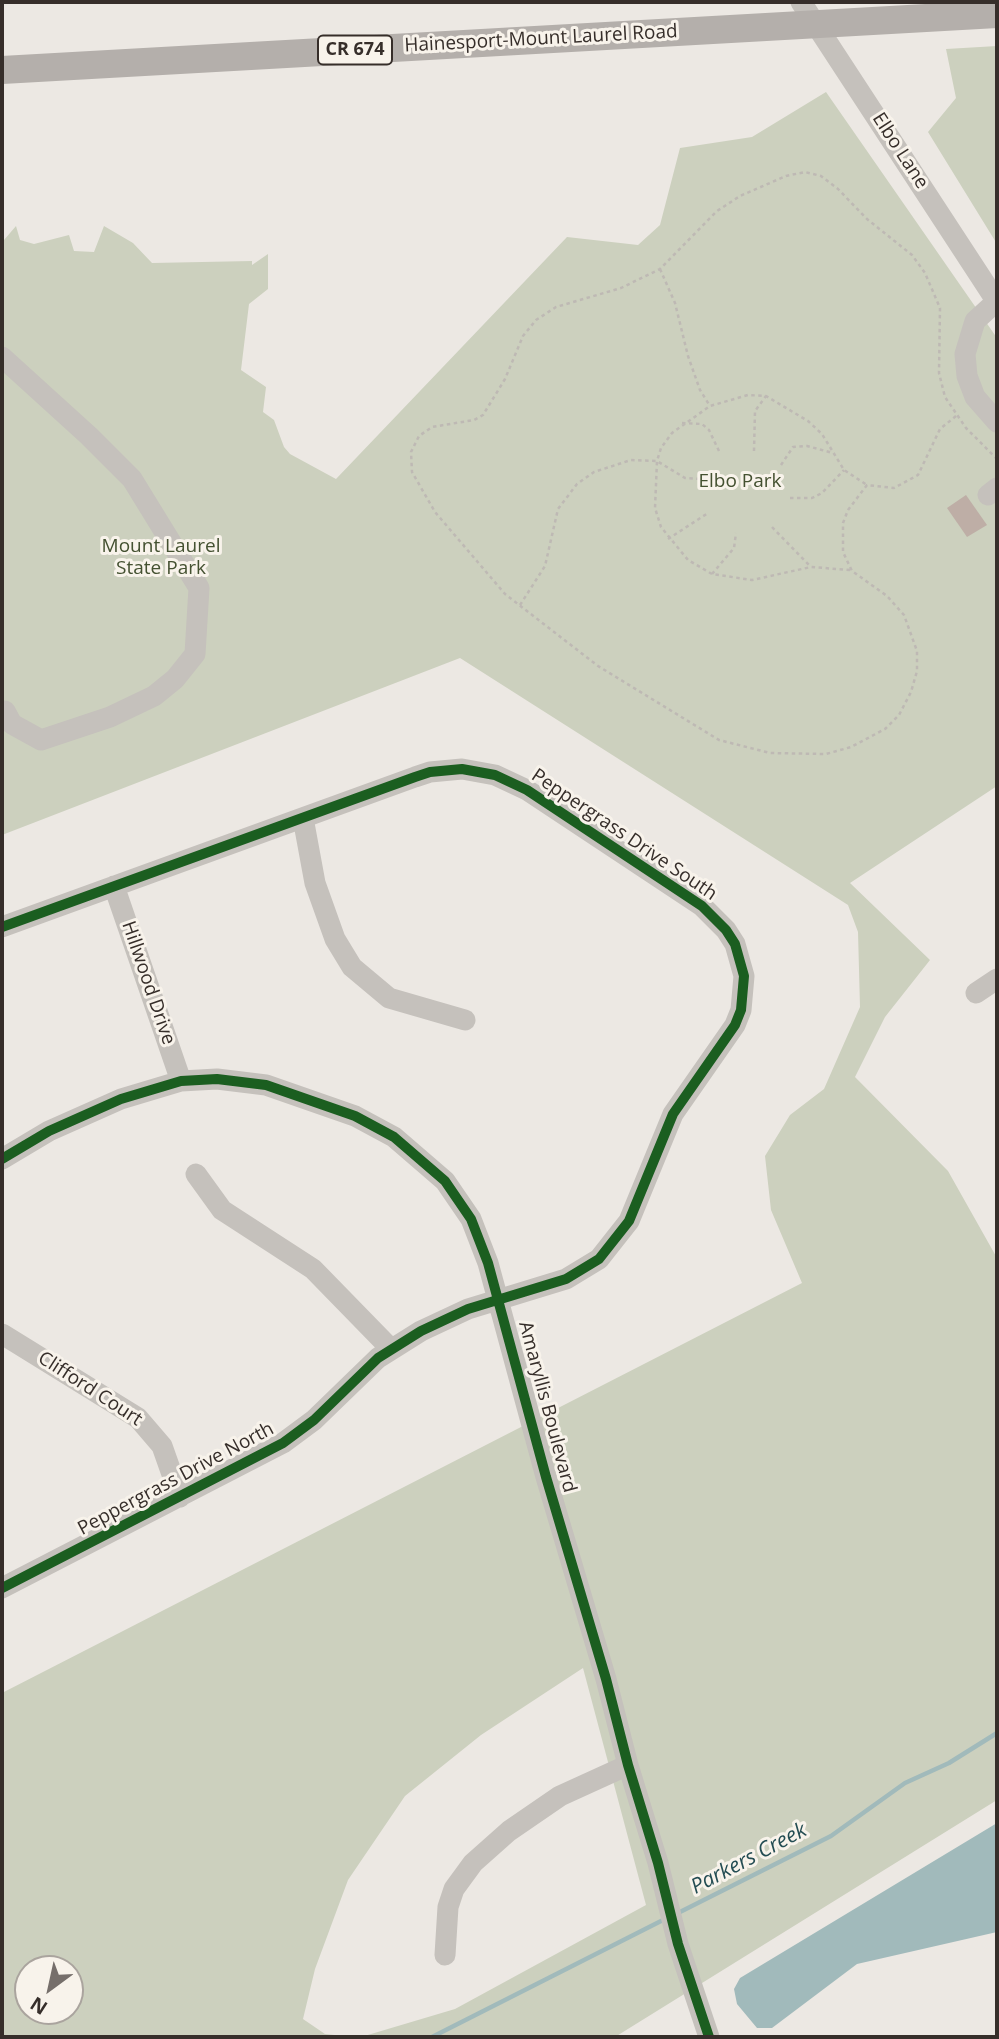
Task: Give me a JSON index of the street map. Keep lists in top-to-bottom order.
{
  "streets": {
    "main road": ["Hainesport-Mount Laurel Road", "CR 674"],
    "street": [
      "Elbo Lane",
      "Peppergrass Drive South",
      "Hillwood Drive",
      "Clifford Court",
      "Amaryllis Boulevard",
      "Peppergrass Drive North"
    ]
  },
  "crossings": [
    ["Hainesport-Mount Laurel Road", "Elbo Lane"],
    ["Peppergrass Drive South", "Hillwood Drive"],
    ["Peppergrass Drive South", "Amaryllis Boulevard"],
    ["Peppergrass Drive South", "Peppergrass Drive North"],
    ["Hillwood Drive", "Amaryllis Boulevard"],
    ["Clifford Court", "Peppergrass Drive North"],
    ["Amaryllis Boulevard", "Peppergrass Drive North"]
  ],
  "water": ["Parkers Creek"],
  "parks": ["Elbo Park", "Mount Laurel State Park"],
  "north": "bottom left"
}
